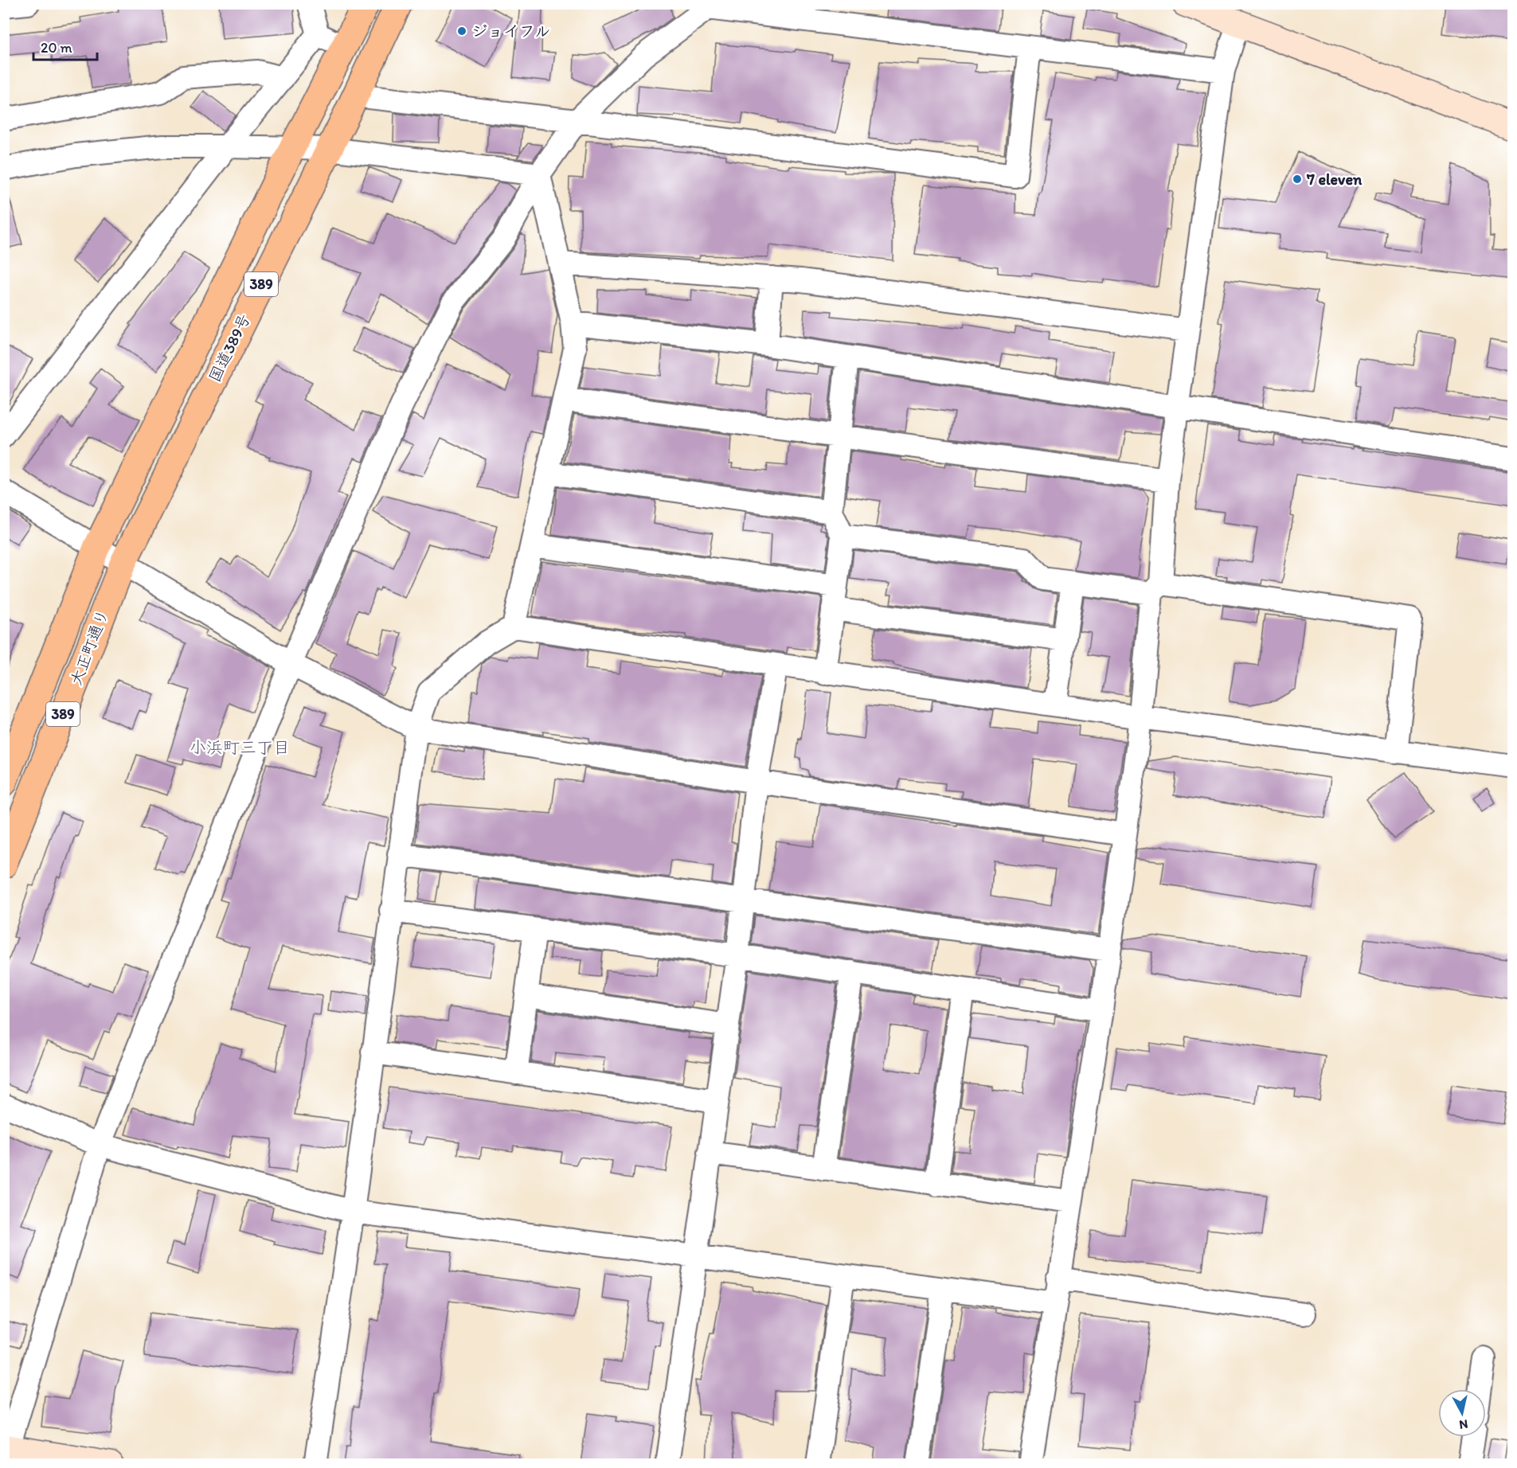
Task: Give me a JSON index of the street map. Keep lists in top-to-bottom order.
{
  "streets": {
    "highway": ["389", "国道389号", "大正町通り"]
  },
  "crossings": [
    ["国道389号", "大正町通り"]
  ],
  "districts": ["小浜町三丁目"],
  "places": ["ジョイフル", "7 eleven"],
  "scale_bar": "20 m",
  "north": "bottom"
}
